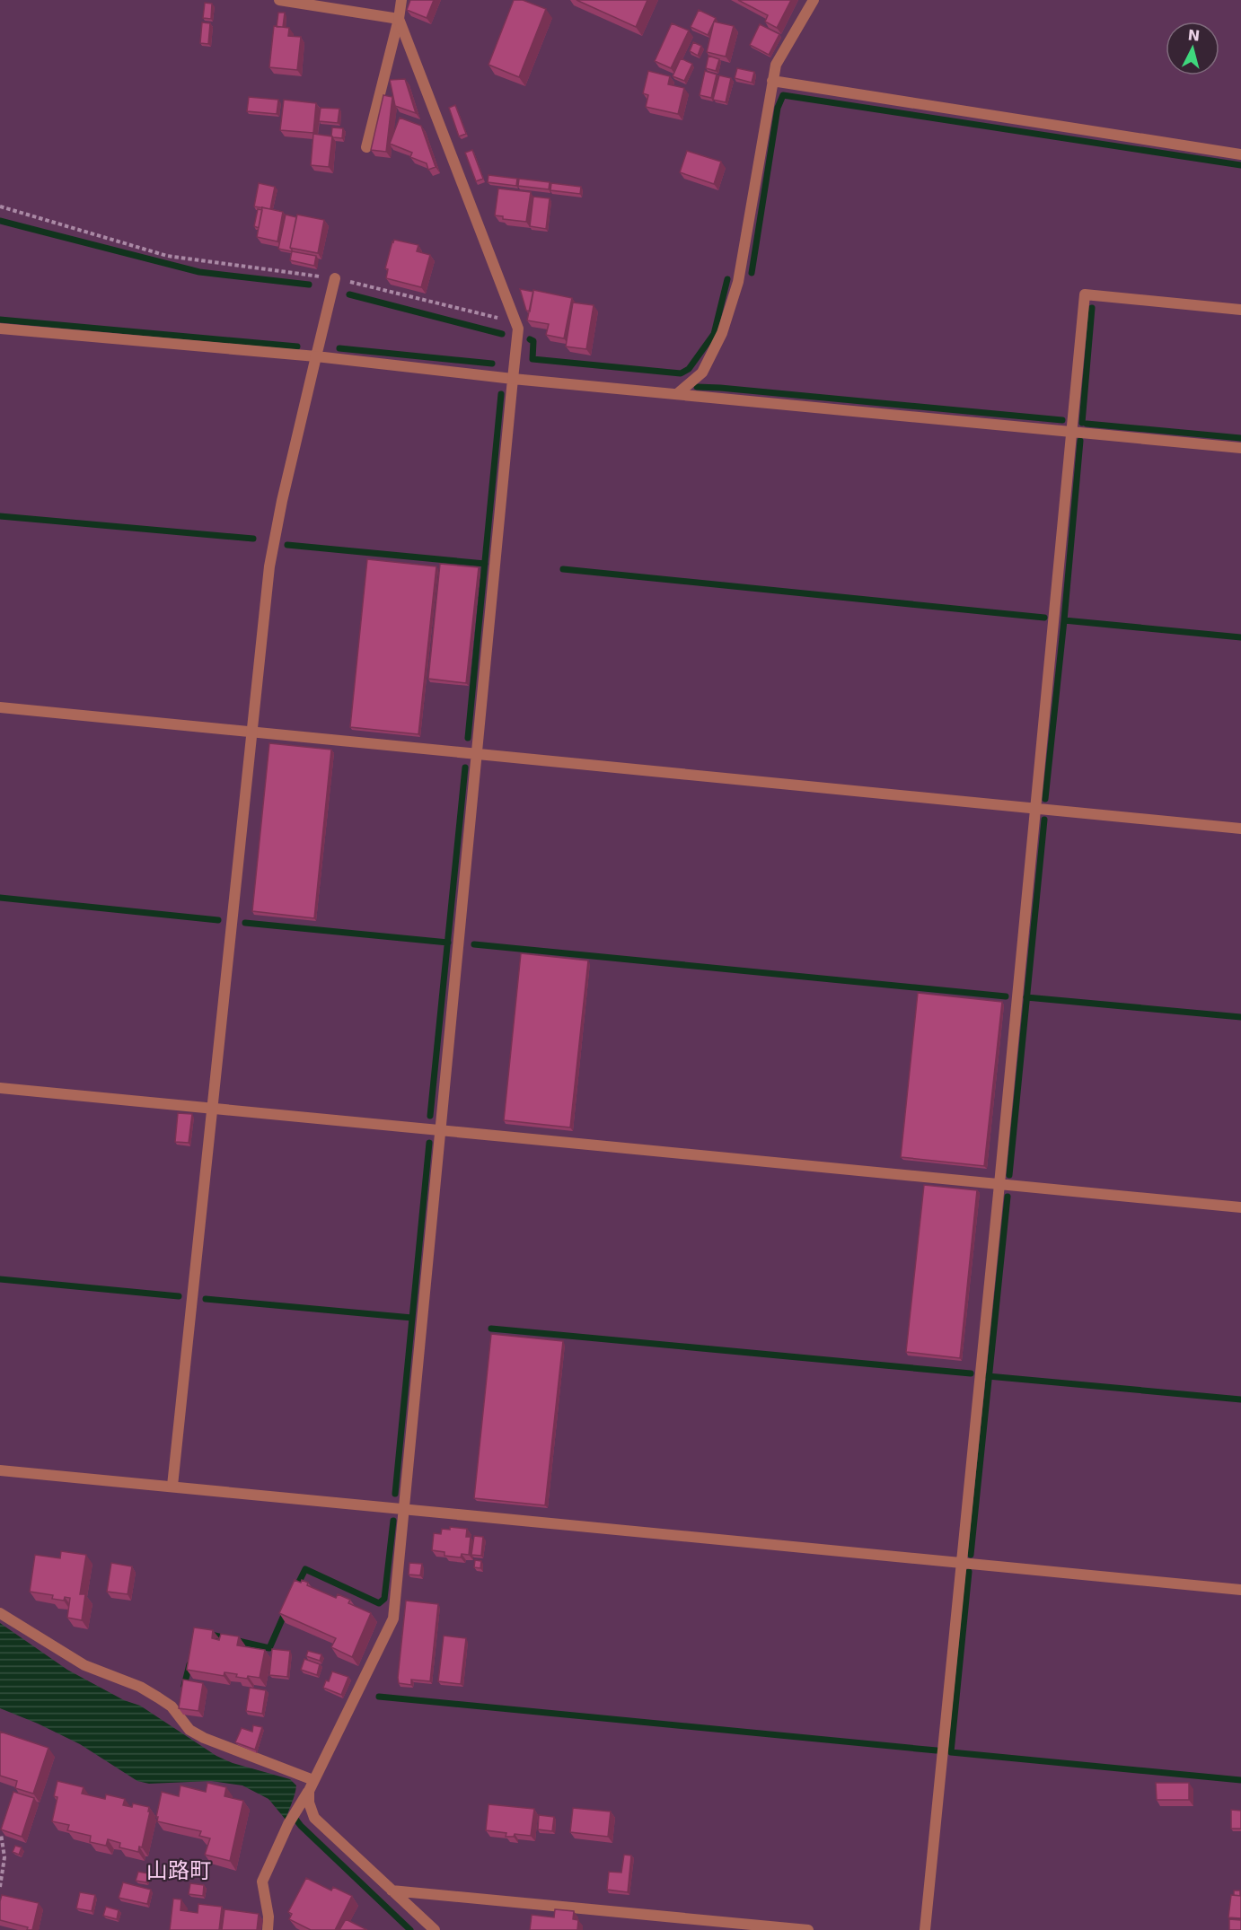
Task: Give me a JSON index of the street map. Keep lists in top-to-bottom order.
{
  "districts": ["山路町"],
  "north": "top"
}
